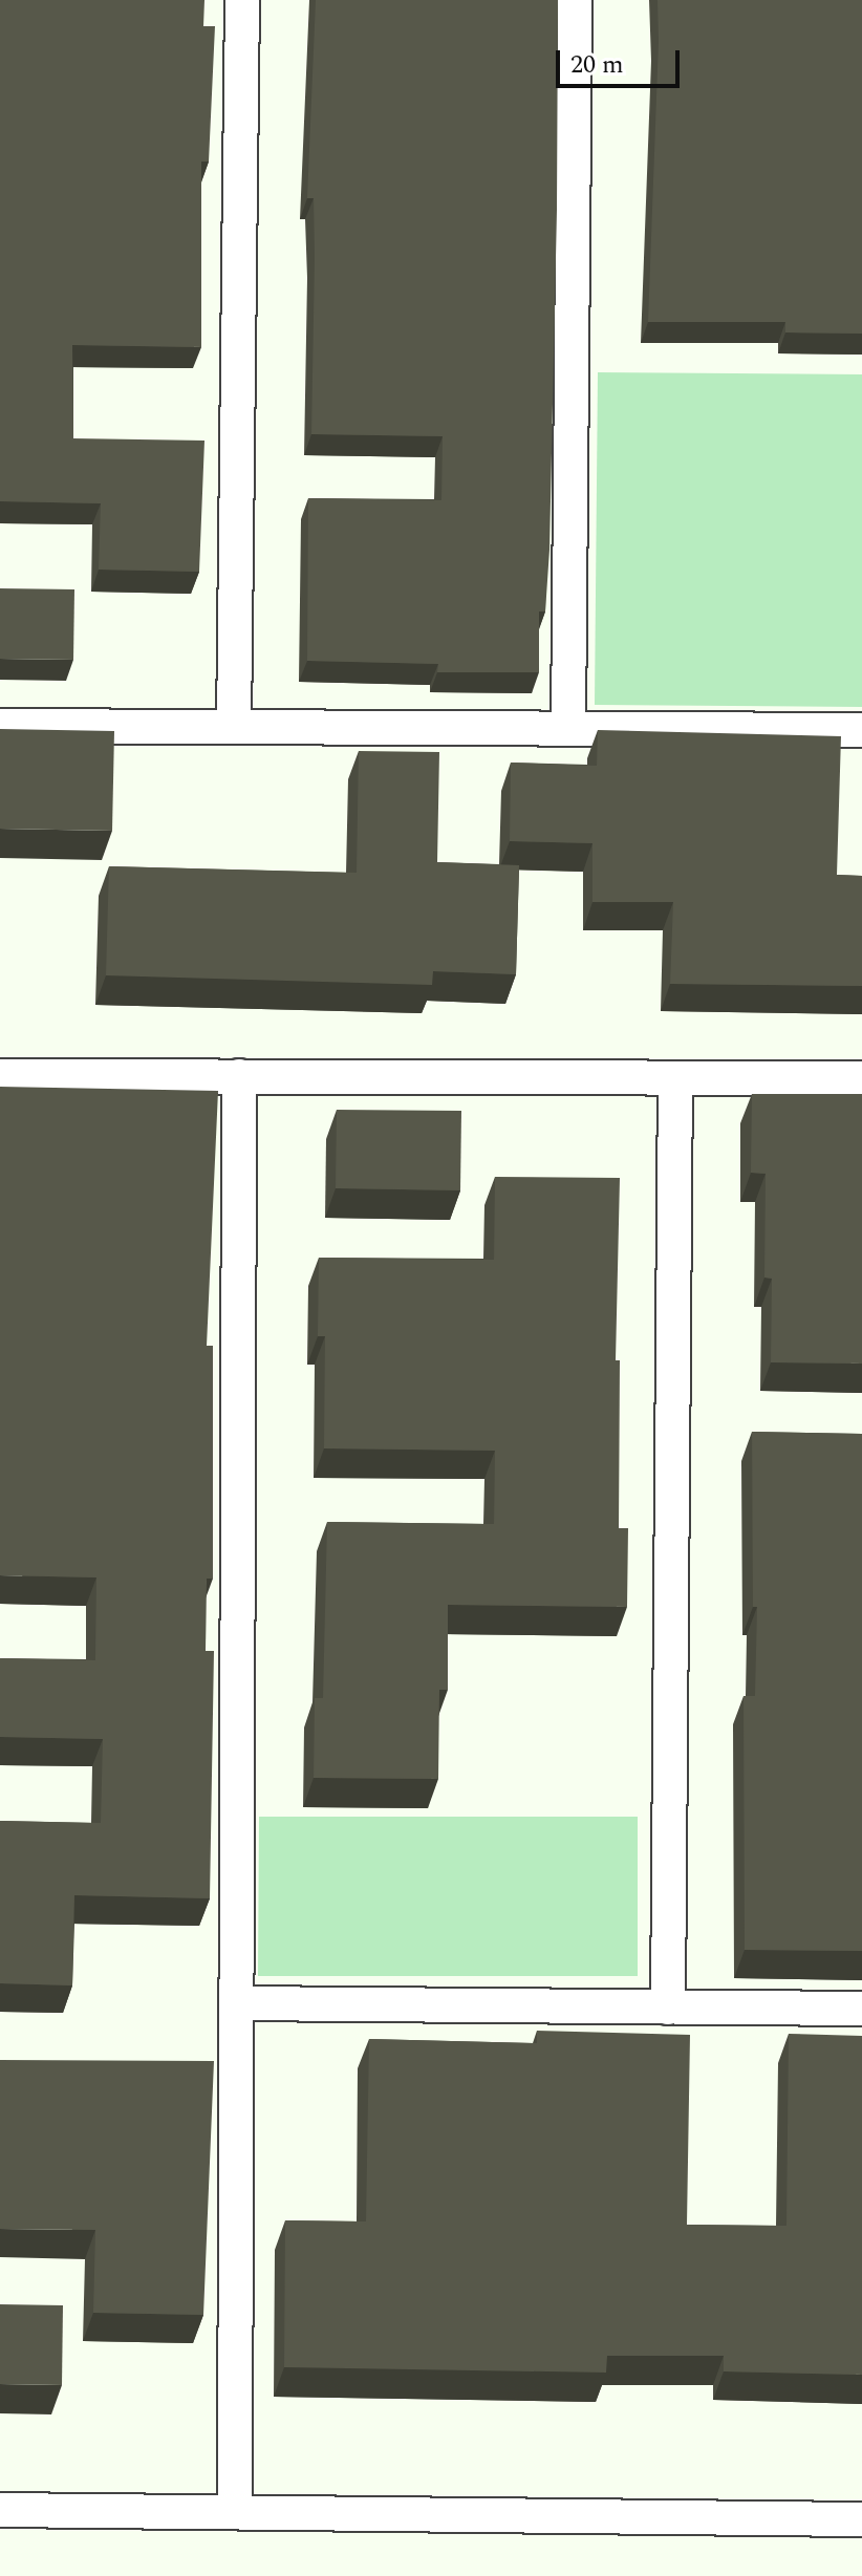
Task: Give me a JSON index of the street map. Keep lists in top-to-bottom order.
{
  "scale_bar": "20 m"
}
